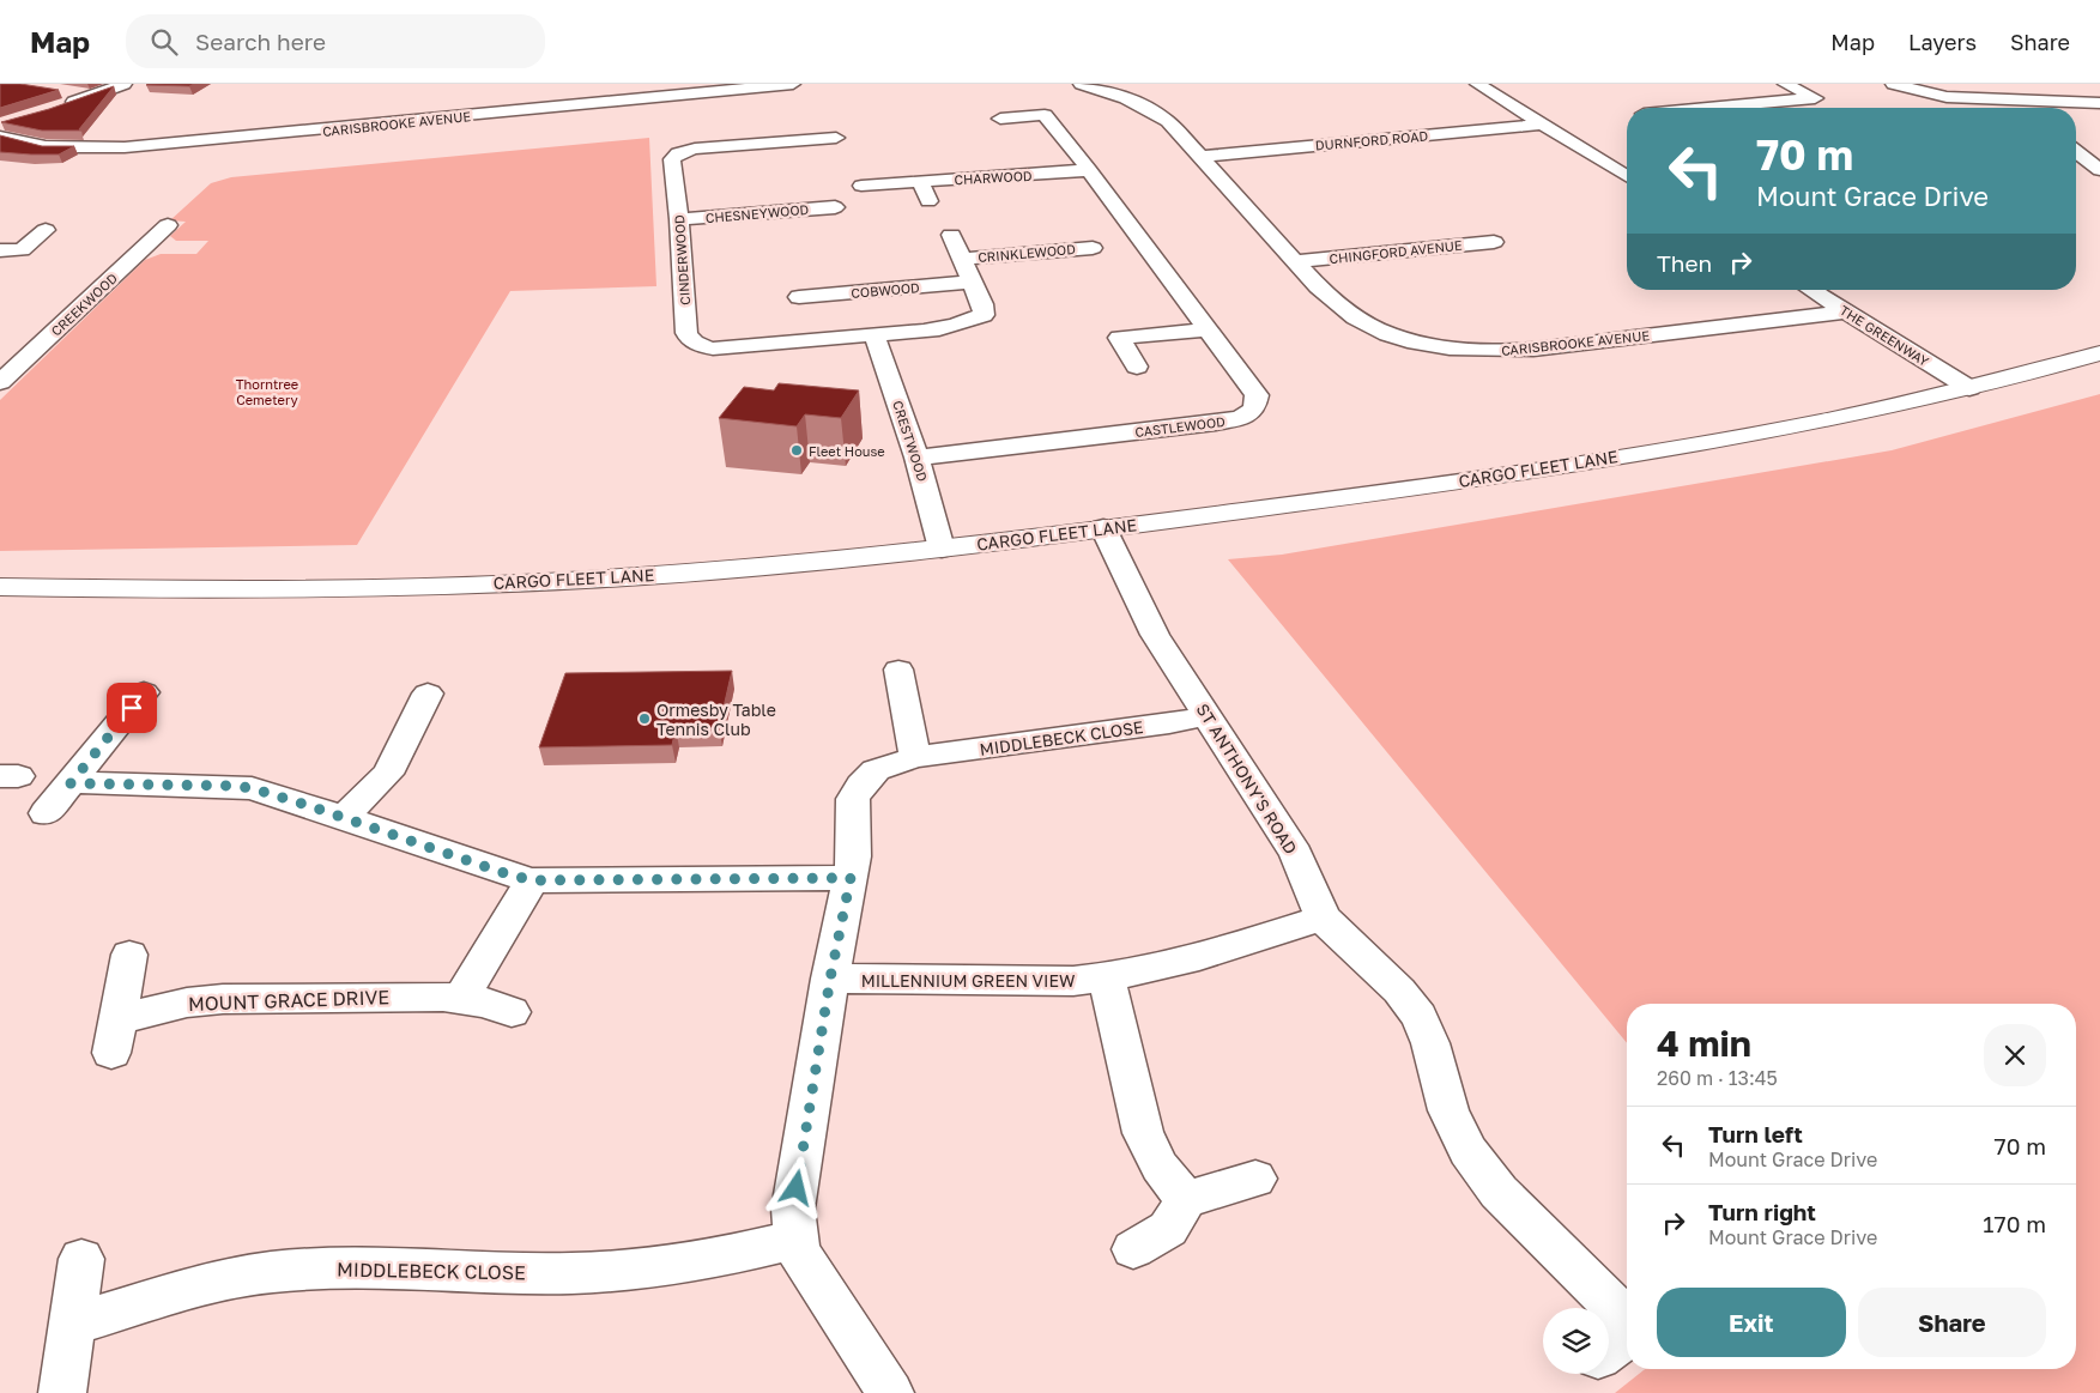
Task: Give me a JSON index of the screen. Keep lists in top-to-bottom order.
{
  "streets": {
    "main road": ["CARGO FLEET LANE"],
    "street": [
      "CARISBROOKE AVENUE",
      "DURNFORD ROAD",
      "CHARWOOD",
      "CHESNEYWOOD",
      "CHINGFORD AVENUE",
      "CRINKLEWOOD",
      "CINDERWOOD",
      "COBWOOD",
      "CREEKWOOD",
      "THE GREENWAY",
      "CASTLEWOOD",
      "CRESTWOOD",
      "MIDDLEBECK CLOSE",
      "ST ANTHONY'S ROAD",
      "MILLENNIUM GREEN VIEW",
      "MOUNT GRACE DRIVE"
    ]
  },
  "crossings": [
    ["CARISBROOKE AVENUE", "DURNFORD ROAD"],
    ["CARISBROOKE AVENUE", "CHINGFORD AVENUE"],
    ["CARISBROOKE AVENUE", "THE GREENWAY"],
    ["CHARWOOD", "CASTLEWOOD"],
    ["CHESNEYWOOD", "CINDERWOOD"],
    ["CINDERWOOD", "CRESTWOOD"],
    ["THE GREENWAY", "CARGO FLEET LANE"],
    ["CASTLEWOOD", "CRESTWOOD"],
    ["CRESTWOOD", "CARGO FLEET LANE"],
    ["CARGO FLEET LANE", "ST ANTHONY'S ROAD"],
    ["MIDDLEBECK CLOSE", "ST ANTHONY'S ROAD"],
    ["MIDDLEBECK CLOSE", "MILLENNIUM GREEN VIEW"],
    ["ST ANTHONY'S ROAD", "MILLENNIUM GREEN VIEW"]
  ],
  "parks": ["Thorntree Cemetery"],
  "places": ["Fleet House", "Ormesby Table Tennis Club"],
  "page": {
    "header": "Map",
    "search": "Search here",
    "nav": ["Map", "Layers", "Share"],
    "turn": ["70 m", "Mount Grace Drive"],
    "then": "Then",
    "heading": ["4 min", "260 m · 13:45"],
    "list": [
      {
        "name": "Turn left",
        "note": "Mount Grace Drive",
        "value": "70 m"
      },
      {
        "name": "Turn right",
        "note": "Mount Grace Drive",
        "value": "170 m"
      }
    ],
    "buttons": ["Exit", "Share"]
  }
}
